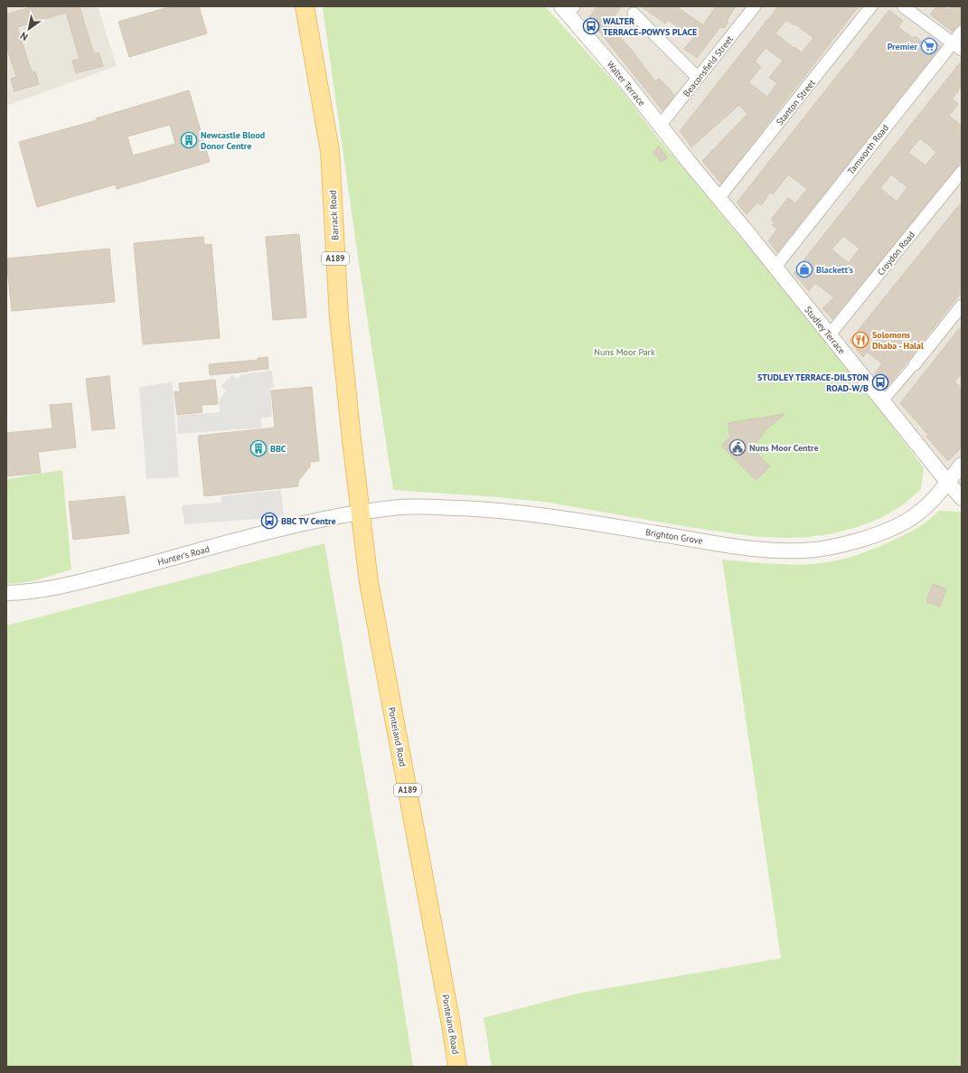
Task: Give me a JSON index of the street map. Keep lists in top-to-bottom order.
{
  "streets": {
    "main road": ["Barrack Road", "A189", "Ponteland Road"],
    "street": [
      "Beaconsfield Street",
      "Walter Terrace",
      "Stanton Street",
      "Tamworth Road",
      "Croydon Road",
      "Studley Terrace",
      "Brighton Grove",
      "Hunter's Road"
    ]
  },
  "crossings": [
    ["Beaconsfield Street", "Walter Terrace"],
    ["Walter Terrace", "Studley Terrace"],
    ["Stanton Street", "Studley Terrace"],
    ["Tamworth Road", "Studley Terrace"],
    ["Barrack Road", "Brighton Grove"],
    ["Barrack Road", "Hunter's Road"],
    ["Barrack Road", "Ponteland Road"],
    ["Croydon Road", "Studley Terrace"],
    ["Studley Terrace", "Brighton Grove"],
    ["Brighton Grove", "Hunter's Road"],
    ["Brighton Grove", "Ponteland Road"],
    ["Hunter's Road", "Ponteland Road"]
  ],
  "parks": ["Nuns Moor Park"],
  "places": {
    "bus stop": ["WALTER TERRACE-POWYS PLACE", "STUDLEY TERRACE-DILSTON ROAD-W/B", "BBC TV Centre"],
    "supermarket": ["Premier"],
    "building": ["Newcastle Blood Donor Centre", "BBC"],
    "shop": ["Blackett's"],
    "restaurant": ["Solomons Dhaba - Halal"],
    "public building": ["Nuns Moor Centre"]
  },
  "north": "bottom left"
}
